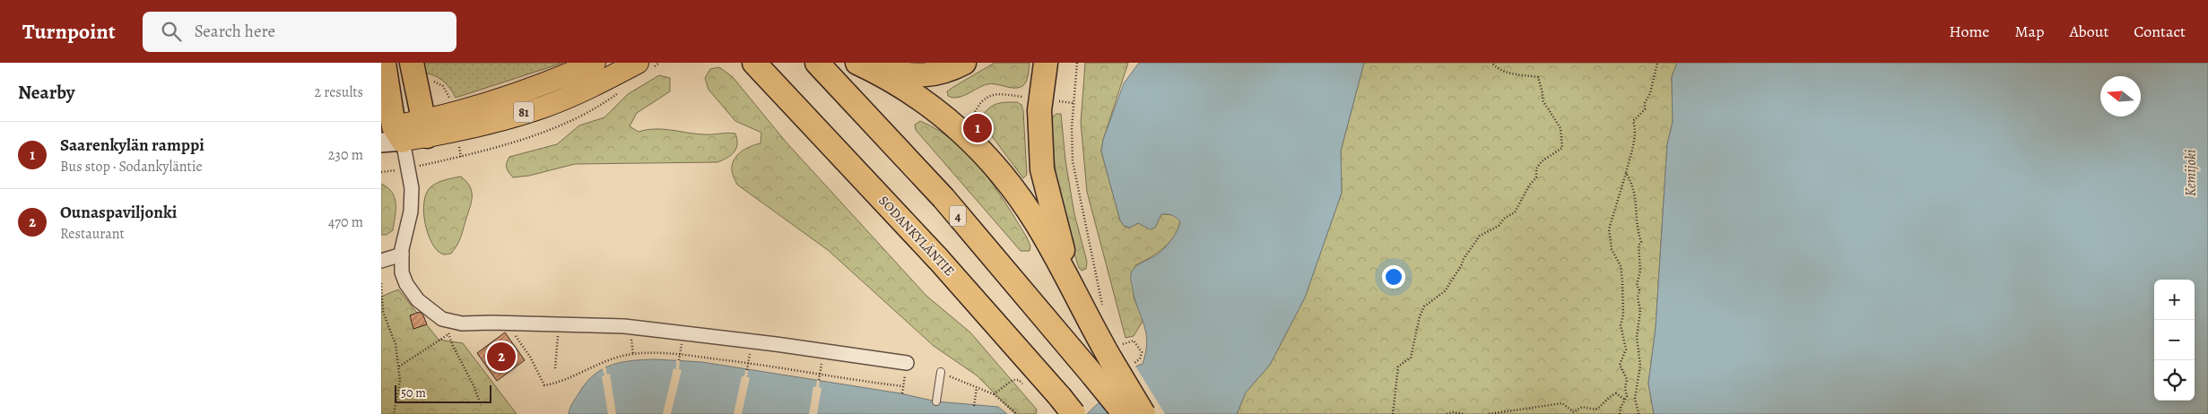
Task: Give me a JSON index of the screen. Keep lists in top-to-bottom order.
{
  "streets": {
    "highway": ["4", "SODANKYLÄNTIE"],
    "main road": ["81"]
  },
  "water": ["Kemijoki"],
  "scale_bar": "50 m",
  "north": "left",
  "page": {
    "header": "Turnpoint",
    "search": "Search here",
    "nav": [
      "Home",
      "Map",
      "About",
      "Contact"
    ],
    "heading": ["Nearby", "2 results"],
    "pins": ["1", "2"],
    "list": [
      {
        "mark": "1",
        "name": "Saarenkylän ramppi",
        "note": "Bus stop · Sodankyläntie",
        "value": "230 m"
      },
      {
        "mark": "2",
        "name": "Ounaspaviljonki",
        "note": "Restaurant",
        "value": "470 m"
      }
    ],
    "map_buttons": ["+", "−"],
    "scale": "50 m"
  }
}
